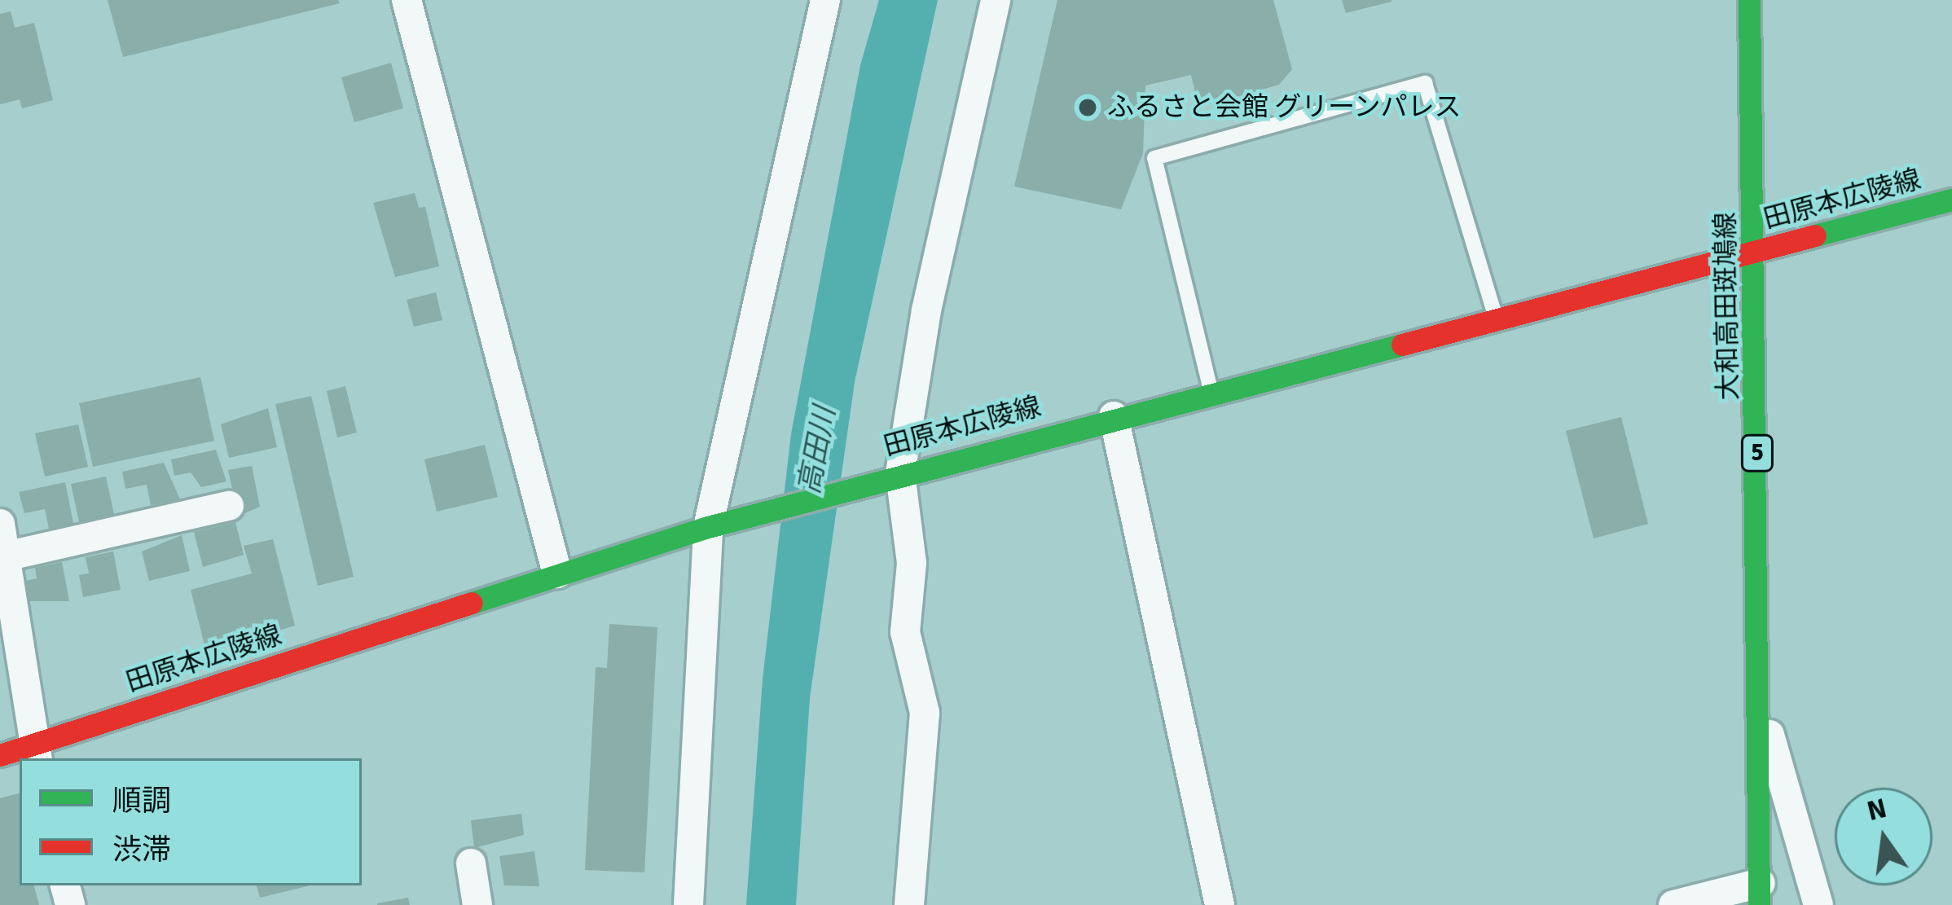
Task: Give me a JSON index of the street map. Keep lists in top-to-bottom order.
{
  "streets": {
    "main road": ["田原本広陵線", "大和高田斑鳩線", "5"]
  },
  "crossings": [
    ["田原本広陵線", "大和高田斑鳩線"]
  ],
  "water": ["高田川"],
  "places": ["ふるさと会館 グリーンパレス"],
  "legend": ["順調", "渋滞"],
  "north": "top"
}
